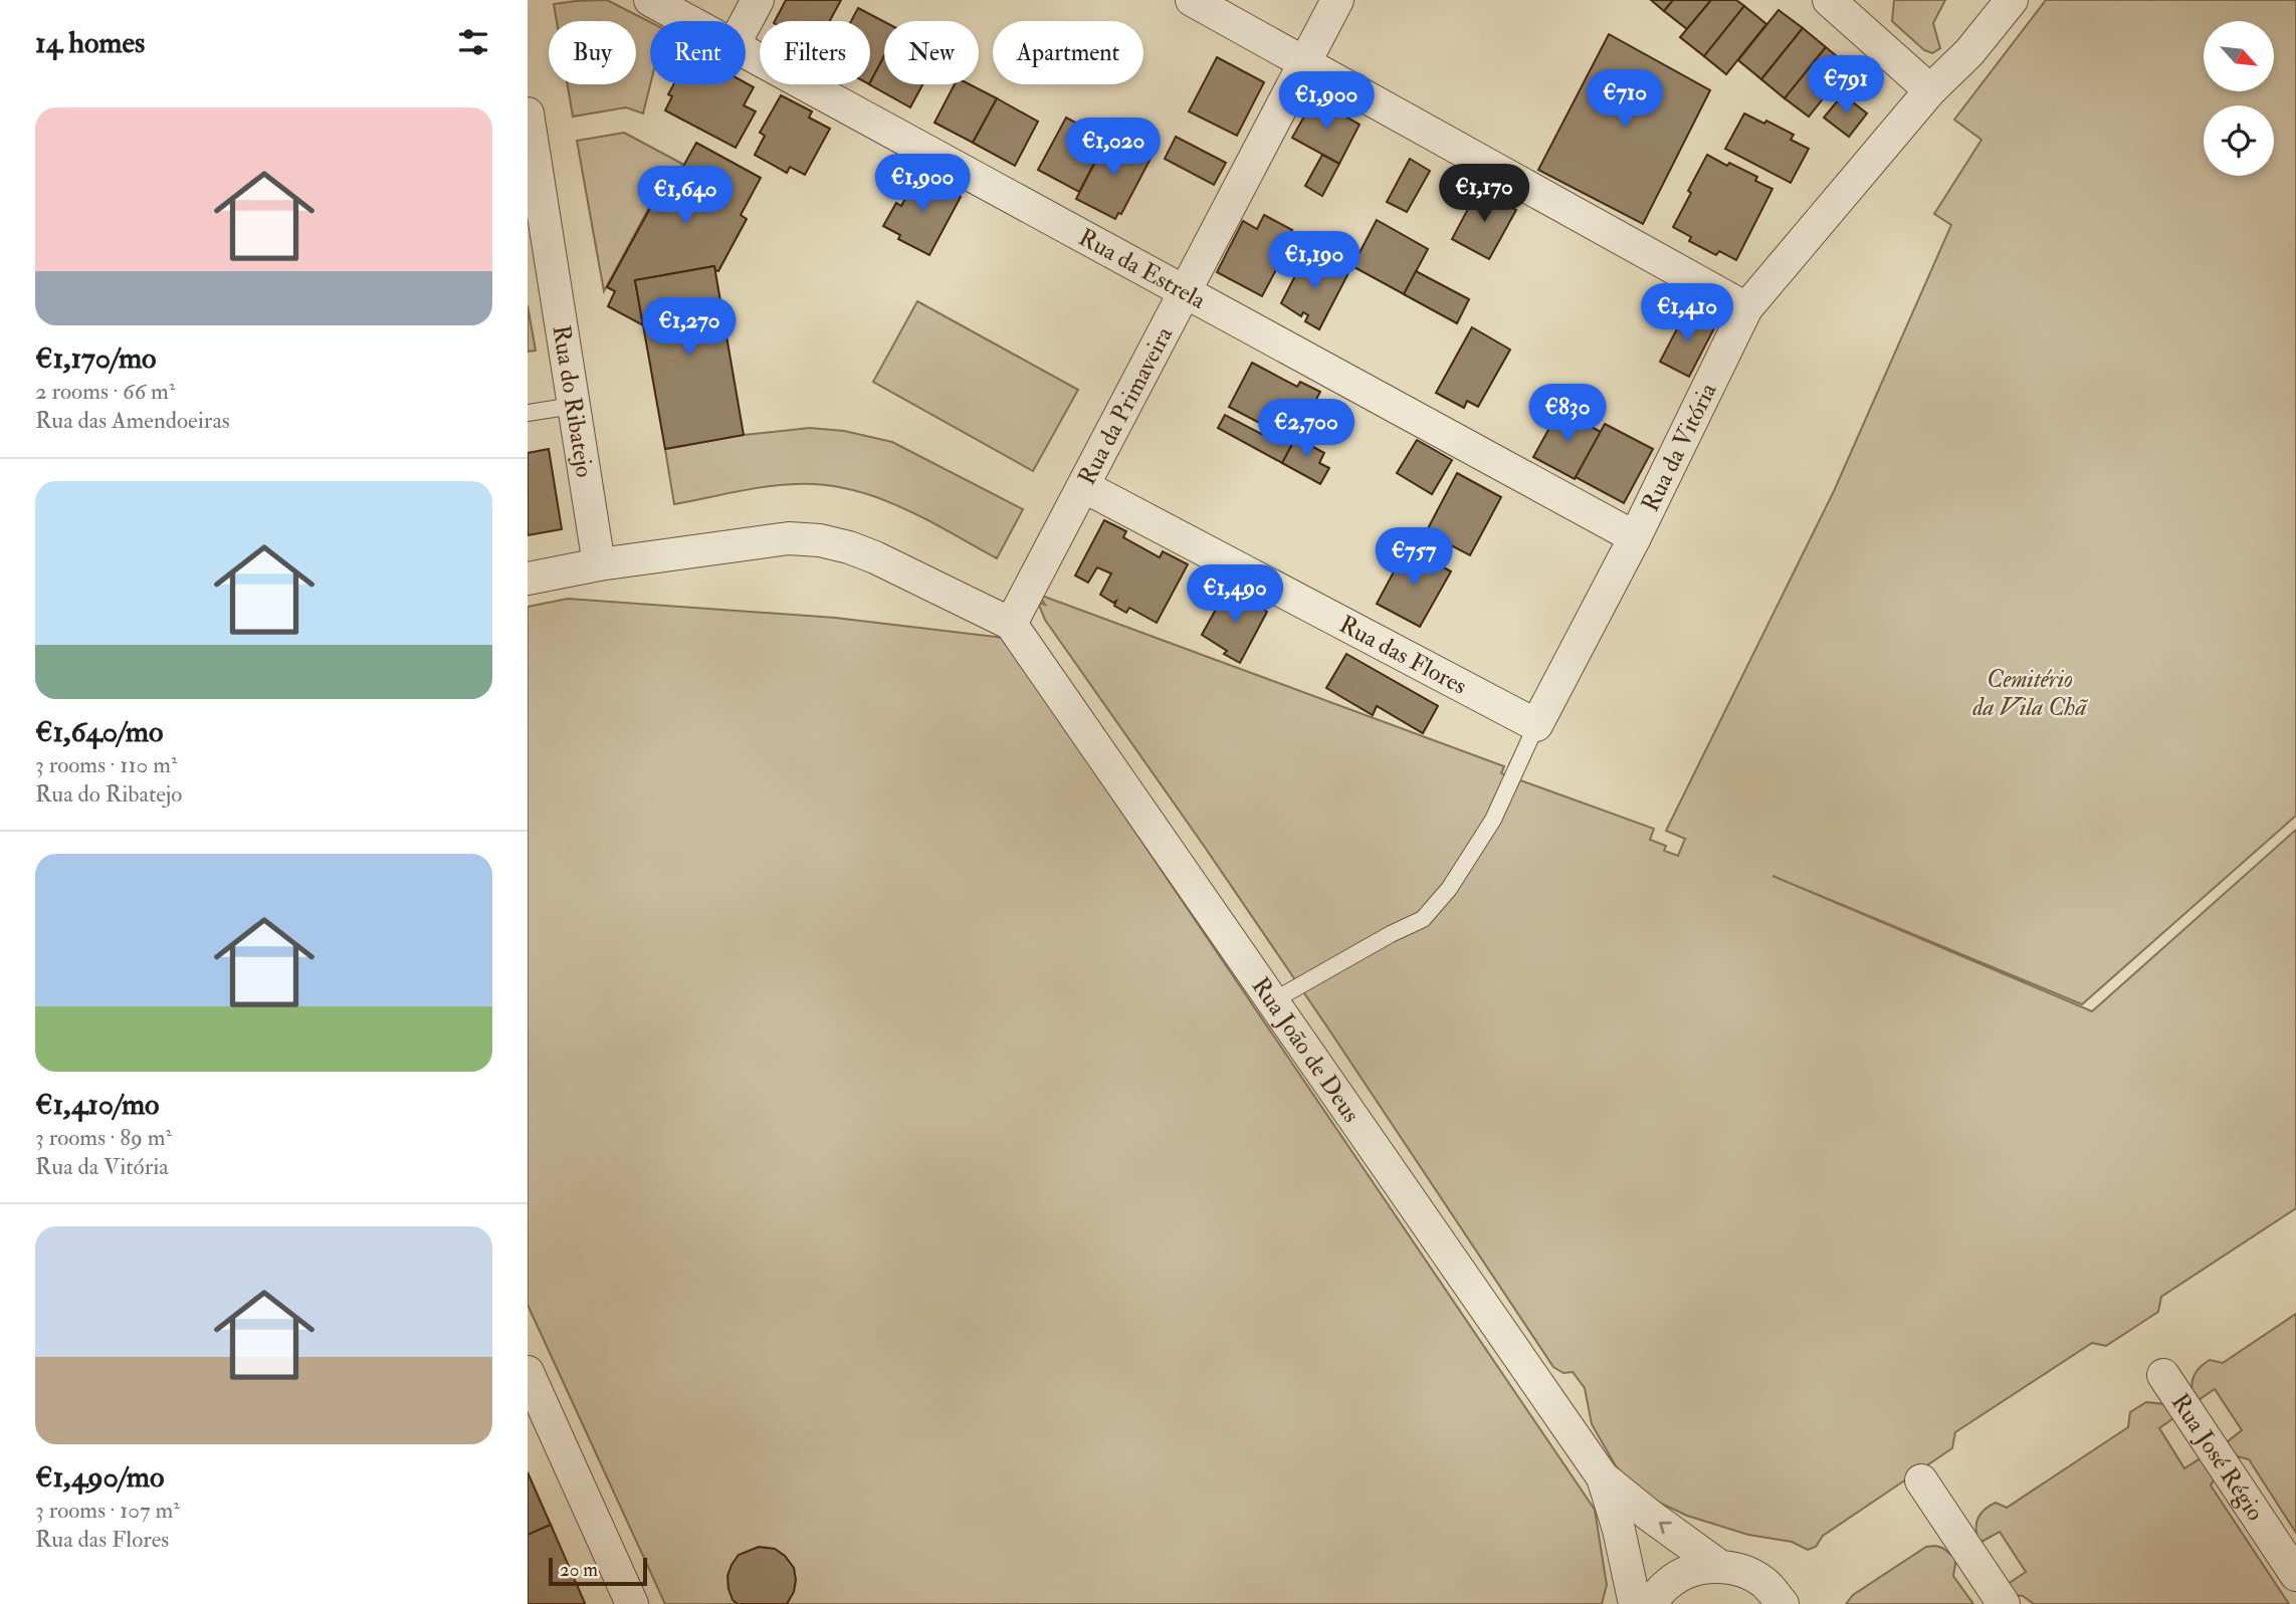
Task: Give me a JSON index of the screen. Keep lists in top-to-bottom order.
{
  "streets": {
    "street": [
      "Rua da Estrela",
      "Rua do Ribatejo",
      "Rua da Primaveira",
      "Rua da Vitória",
      "Rua das Flores",
      "Rua João de Deus",
      "Rua José Régio"
    ]
  },
  "crossings": [
    ["Rua da Estrela", "Rua da Primaveira"],
    ["Rua da Estrela", "Rua da Vitória"],
    ["Rua da Primaveira", "Rua das Flores"],
    ["Rua da Primaveira", "Rua João de Deus"],
    ["Rua da Vitória", "Rua das Flores"]
  ],
  "parks": ["Cemitério da Vila Chã"],
  "scale_bar": "20 m",
  "north": "bottom right",
  "page": {
    "heading": "14 homes",
    "chip": [
      "Buy",
      "Rent",
      "Filters",
      "New",
      "Apartment"
    ],
    "price": [
      "€791",
      "€710",
      "€1,900",
      "€1,020",
      "€1,900",
      "€1,170",
      "€1,640",
      "€1,190",
      "€1,410",
      "€1,270",
      "€830",
      "€2,700",
      "€757",
      "€1,490"
    ],
    "list": [
      {
        "name": "€1,170/mo",
        "note": "2 rooms · 66 m² · Rua das Amendoeiras"
      },
      {
        "name": "€1,640/mo",
        "note": "3 rooms · 110 m² · Rua do Ribatejo"
      },
      {
        "name": "€1,410/mo",
        "note": "3 rooms · 89 m² · Rua da Vitória"
      },
      {
        "name": "€1,490/mo",
        "note": "3 rooms · 107 m² · Rua das Flores"
      }
    ],
    "scale": "20 m"
  }
}
